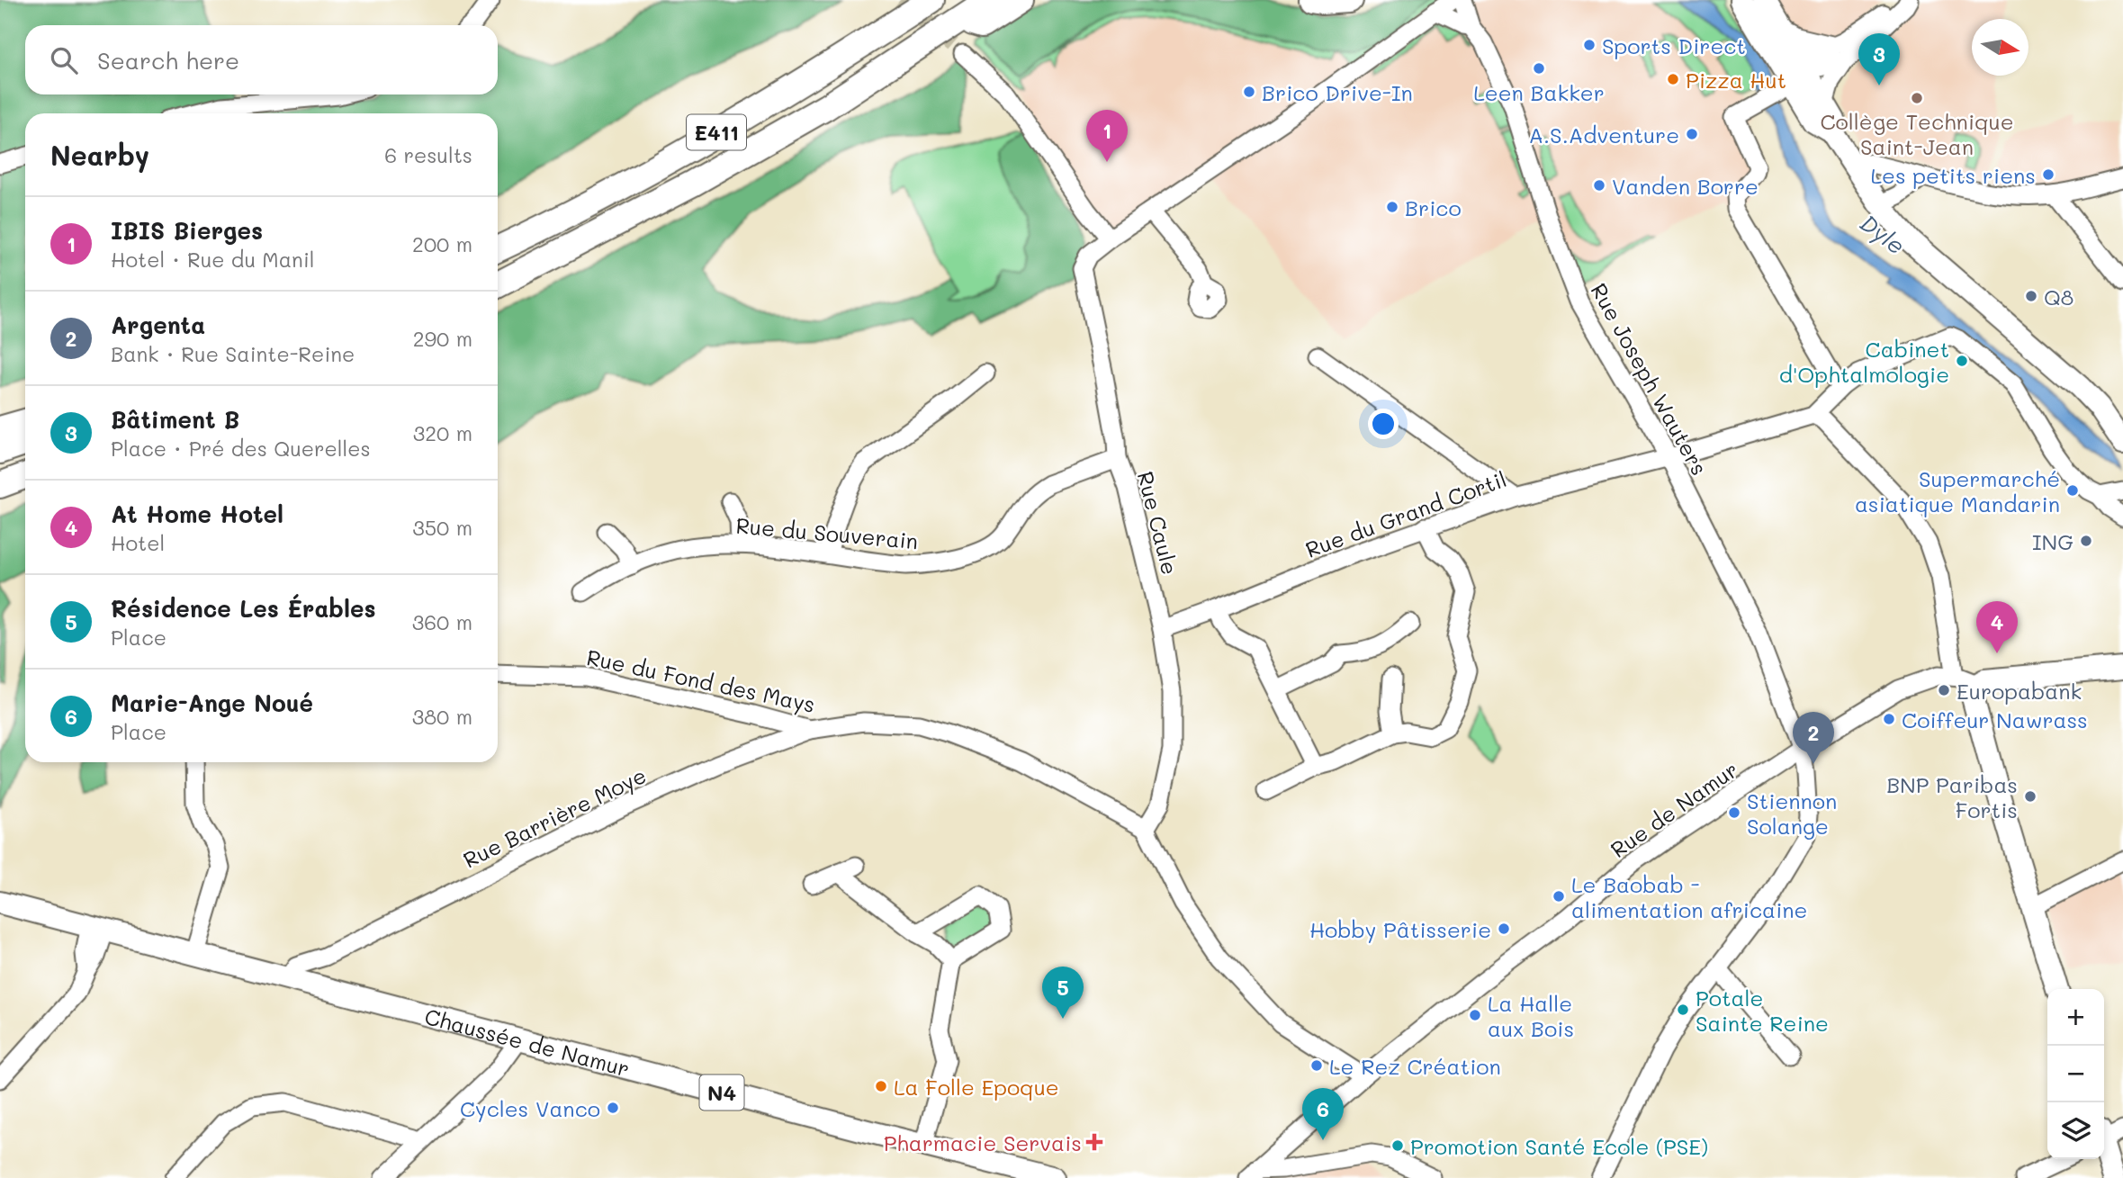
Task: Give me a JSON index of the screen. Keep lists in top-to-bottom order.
{
  "streets": {
    "highway": ["E411"],
    "main road": ["Chaussée de Namur", "N4"],
    "street": [
      "Rue Joseph Wauters",
      "Rue du Grand Cortil",
      "Rue Caule",
      "Rue du Souverain",
      "Rue du Fond des Mays",
      "Rue de Namur",
      "Rue Barrière Moye"
    ]
  },
  "crossings": [
    ["Rue Joseph Wauters", "Rue du Grand Cortil"],
    ["Rue Joseph Wauters", "Rue de Namur"],
    ["Rue du Grand Cortil", "Rue Caule"],
    ["Rue Caule", "Rue du Souverain"],
    ["Rue Caule", "Rue du Fond des Mays"],
    ["Rue du Fond des Mays", "Rue Barrière Moye"],
    ["Rue Barrière Moye", "Chaussée de Namur"]
  ],
  "water": ["Dyle"],
  "places": {
    "other": [
      "Sports Direct",
      "Leen Bakker",
      "Pizza Hut",
      "Brico Drive-In",
      "Collège Technique Saint-Jean",
      "A.S.Adventure",
      "Les petits riens",
      "Vanden Borre",
      "Brico",
      "Q8",
      "Cabinet d'Ophtalmologie",
      "Supermarché asiatique Mandarin",
      "ING",
      "Europabank",
      "Coiffeur Nawrass",
      "BNP Paribas Fortis",
      "Stiennon Solange",
      "Le Baobab - alimentation africaine",
      "Hobby Pâtisserie",
      "Potale Sainte Reine",
      "La Halle aux Bois",
      "Le Rez Création",
      "La Folle Epoque",
      "Cycles Vanco",
      "Promotion Santé Ecole (PSE)"
    ],
    "health": ["Pharmacie Servais"]
  },
  "north": "right",
  "page": {
    "search": "Search here",
    "pins": [
      "3",
      "1",
      "4",
      "2",
      "5",
      "6"
    ],
    "heading": ["Nearby", "6 results"],
    "list": [
      {
        "mark": "1",
        "name": "IBIS Bierges",
        "note": "Hotel · Rue du Manil",
        "value": "200 m"
      },
      {
        "mark": "2",
        "name": "Argenta",
        "note": "Bank · Rue Sainte-Reine",
        "value": "290 m"
      },
      {
        "mark": "3",
        "name": "Bâtiment B",
        "note": "Place · Pré des Querelles",
        "value": "320 m"
      },
      {
        "mark": "4",
        "name": "At Home Hotel",
        "note": "Hotel",
        "value": "350 m"
      },
      {
        "mark": "5",
        "name": "Résidence Les Érables",
        "note": "Place",
        "value": "360 m"
      },
      {
        "mark": "6",
        "name": "Marie-Ange Noué",
        "note": "Place",
        "value": "380 m"
      }
    ],
    "map_buttons": ["+", "−"]
  }
}
